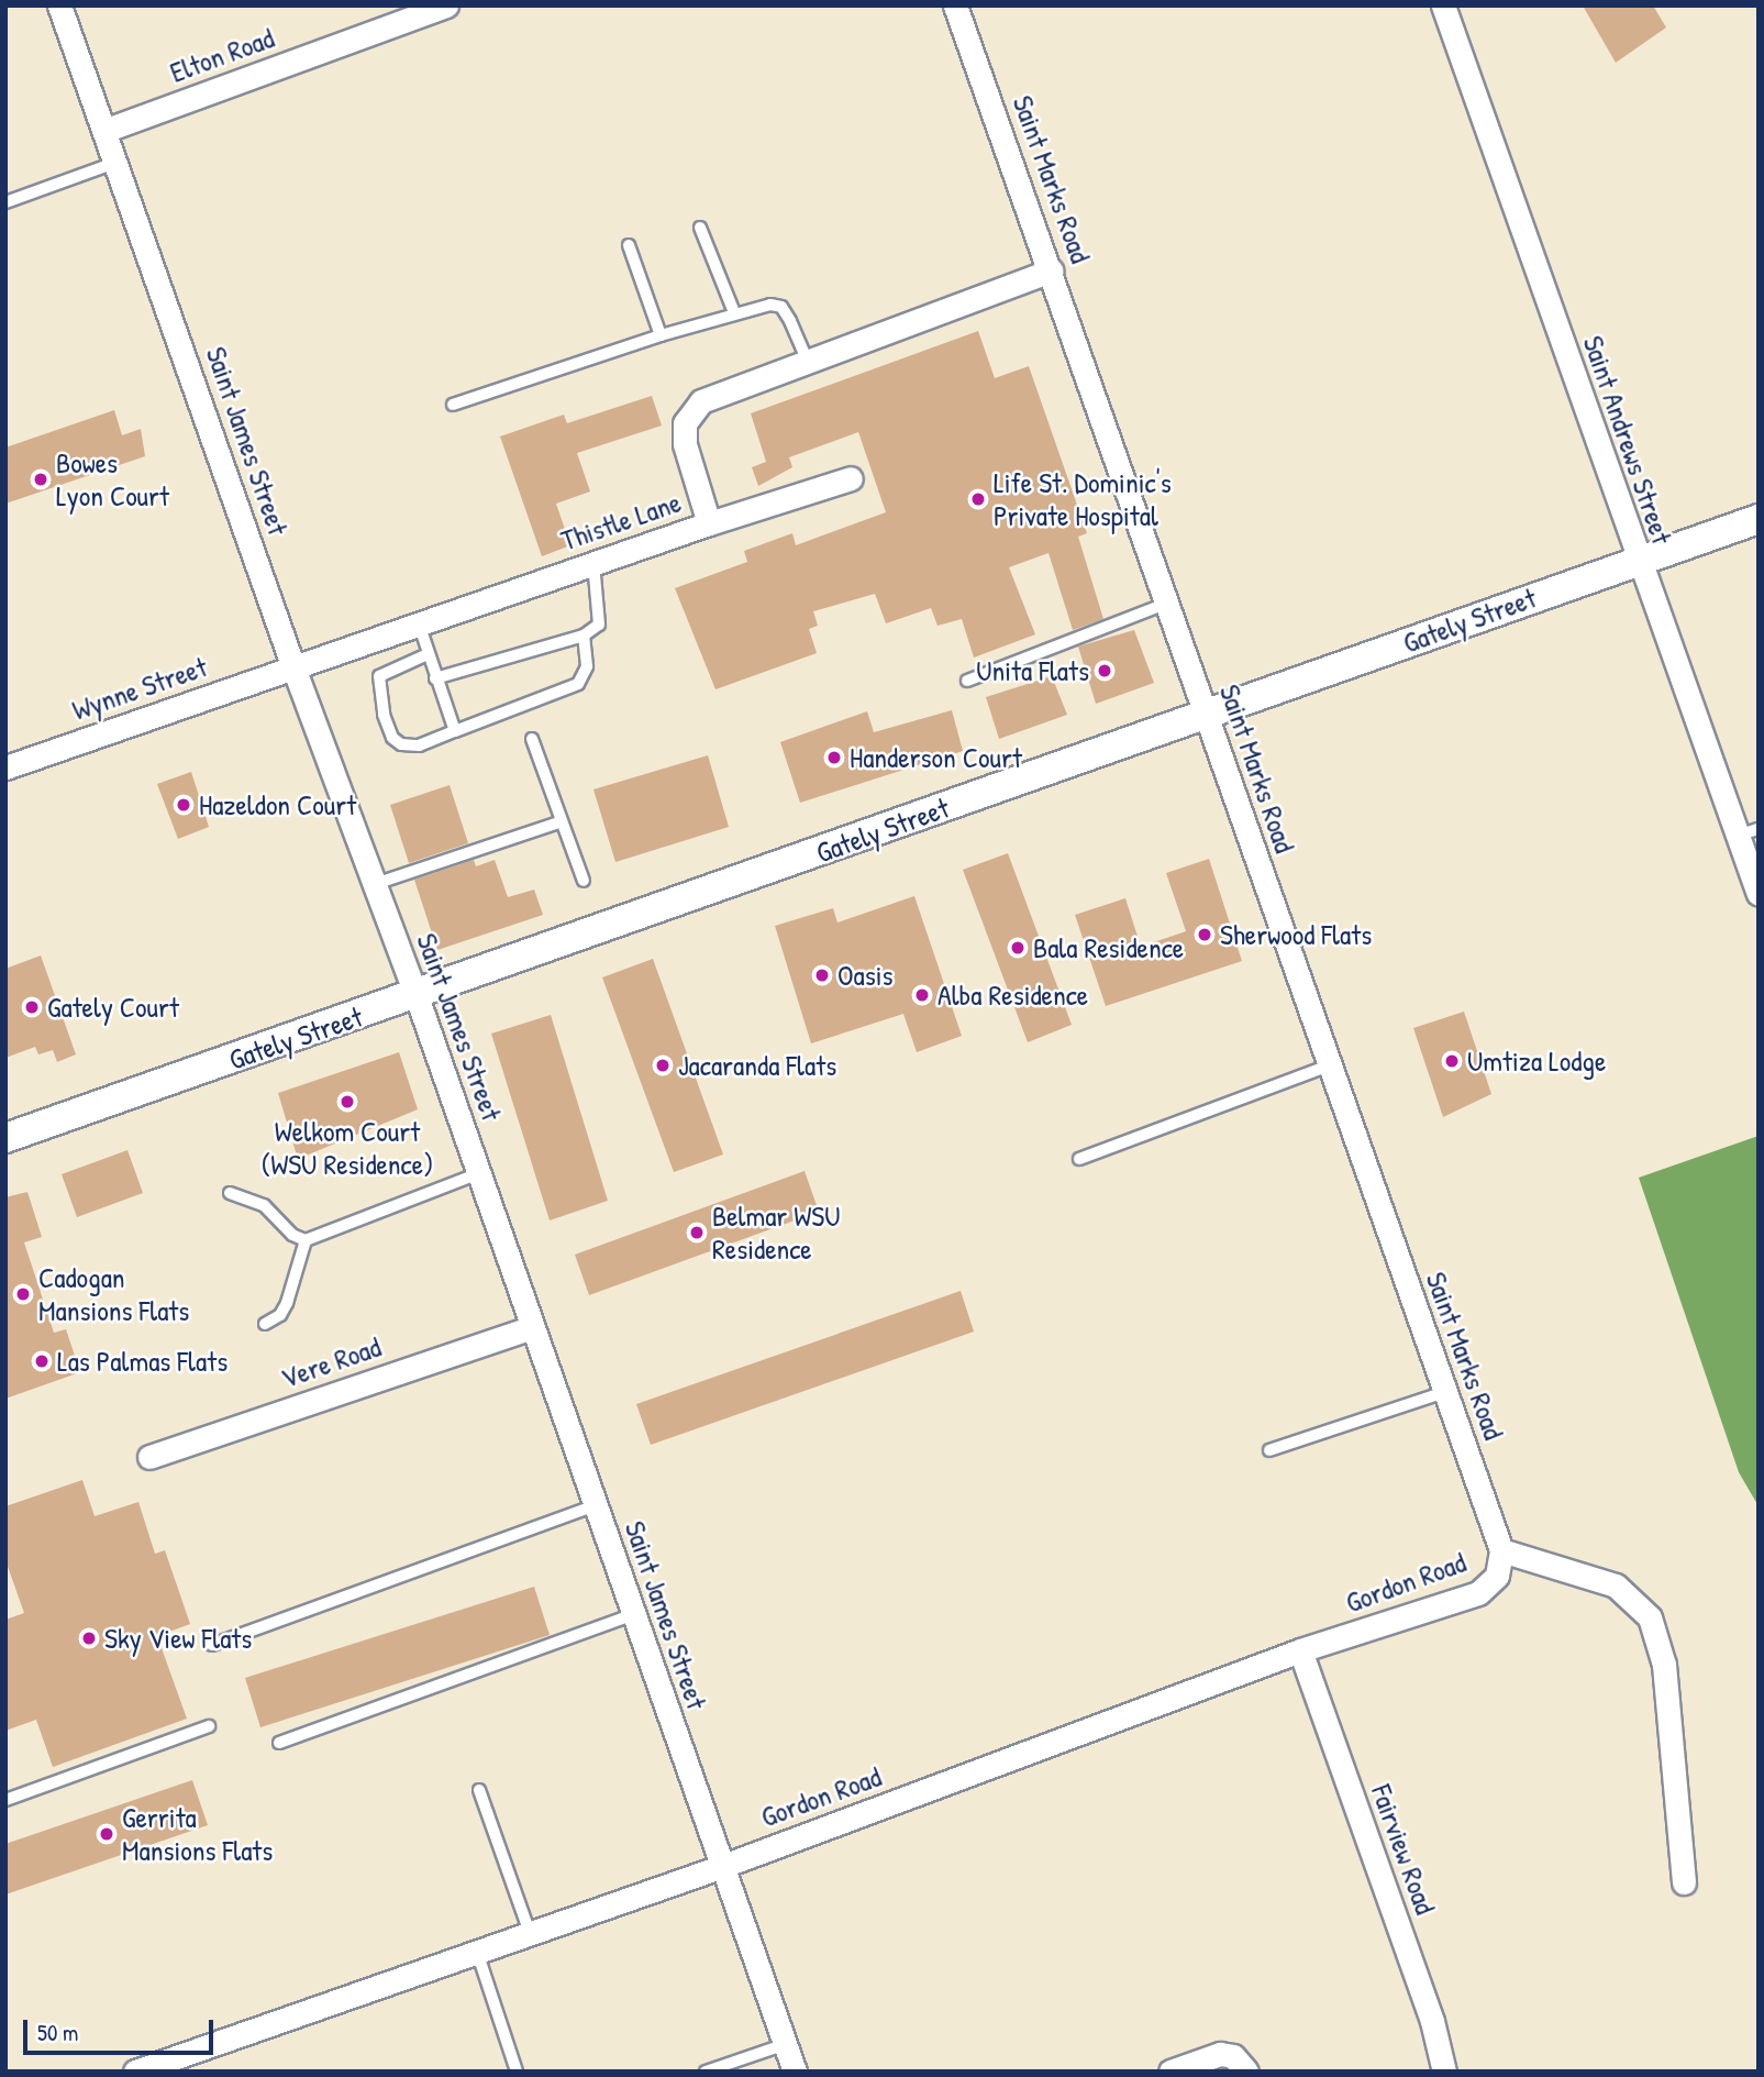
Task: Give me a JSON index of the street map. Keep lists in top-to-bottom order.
{
  "streets": {
    "street": [
      "Elton Road",
      "Saint Marks Road",
      "Saint Andrews Street",
      "Saint James Street",
      "Thistle Lane",
      "Gately Street",
      "Wynne Street",
      "Vere Road",
      "Gordon Road",
      "Fairview Road"
    ]
  },
  "crossings": [
    ["Elton Road", "Saint James Street"],
    ["Saint Marks Road", "Thistle Lane"],
    ["Saint Marks Road", "Gately Street"],
    ["Saint Marks Road", "Gordon Road"],
    ["Saint Andrews Street", "Gately Street"],
    ["Saint James Street", "Thistle Lane"],
    ["Saint James Street", "Gately Street"],
    ["Saint James Street", "Wynne Street"],
    ["Saint James Street", "Vere Road"],
    ["Saint James Street", "Gordon Road"],
    ["Thistle Lane", "Wynne Street"],
    ["Gordon Road", "Fairview Road"]
  ],
  "places": [
    "Bowes Lyon Court",
    "Life St. Dominic's Private Hospital",
    "Unita Flats",
    "Handerson Court",
    "Hazeldon Court",
    "Sherwood Flats",
    "Bala Residence",
    "Oasis",
    "Alba Residence",
    "Gately Court",
    "Umtiza Lodge",
    "Jacaranda Flats",
    "Welkom Court (WSU Residence)",
    "Belmar WSU Residence",
    "Cadogan Mansions Flats",
    "Las Palmas Flats",
    "Sky View Flats",
    "Gerrita Mansions Flats"
  ],
  "scale_bar": "50 m"
}
